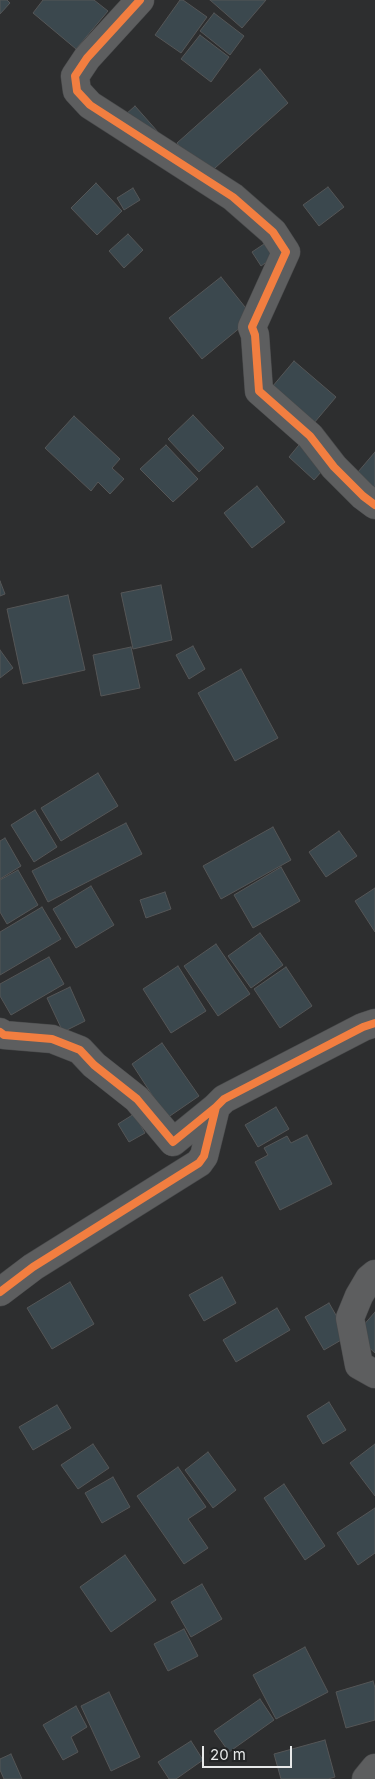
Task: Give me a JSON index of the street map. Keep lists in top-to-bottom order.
{
  "scale_bar": "20 m"
}
